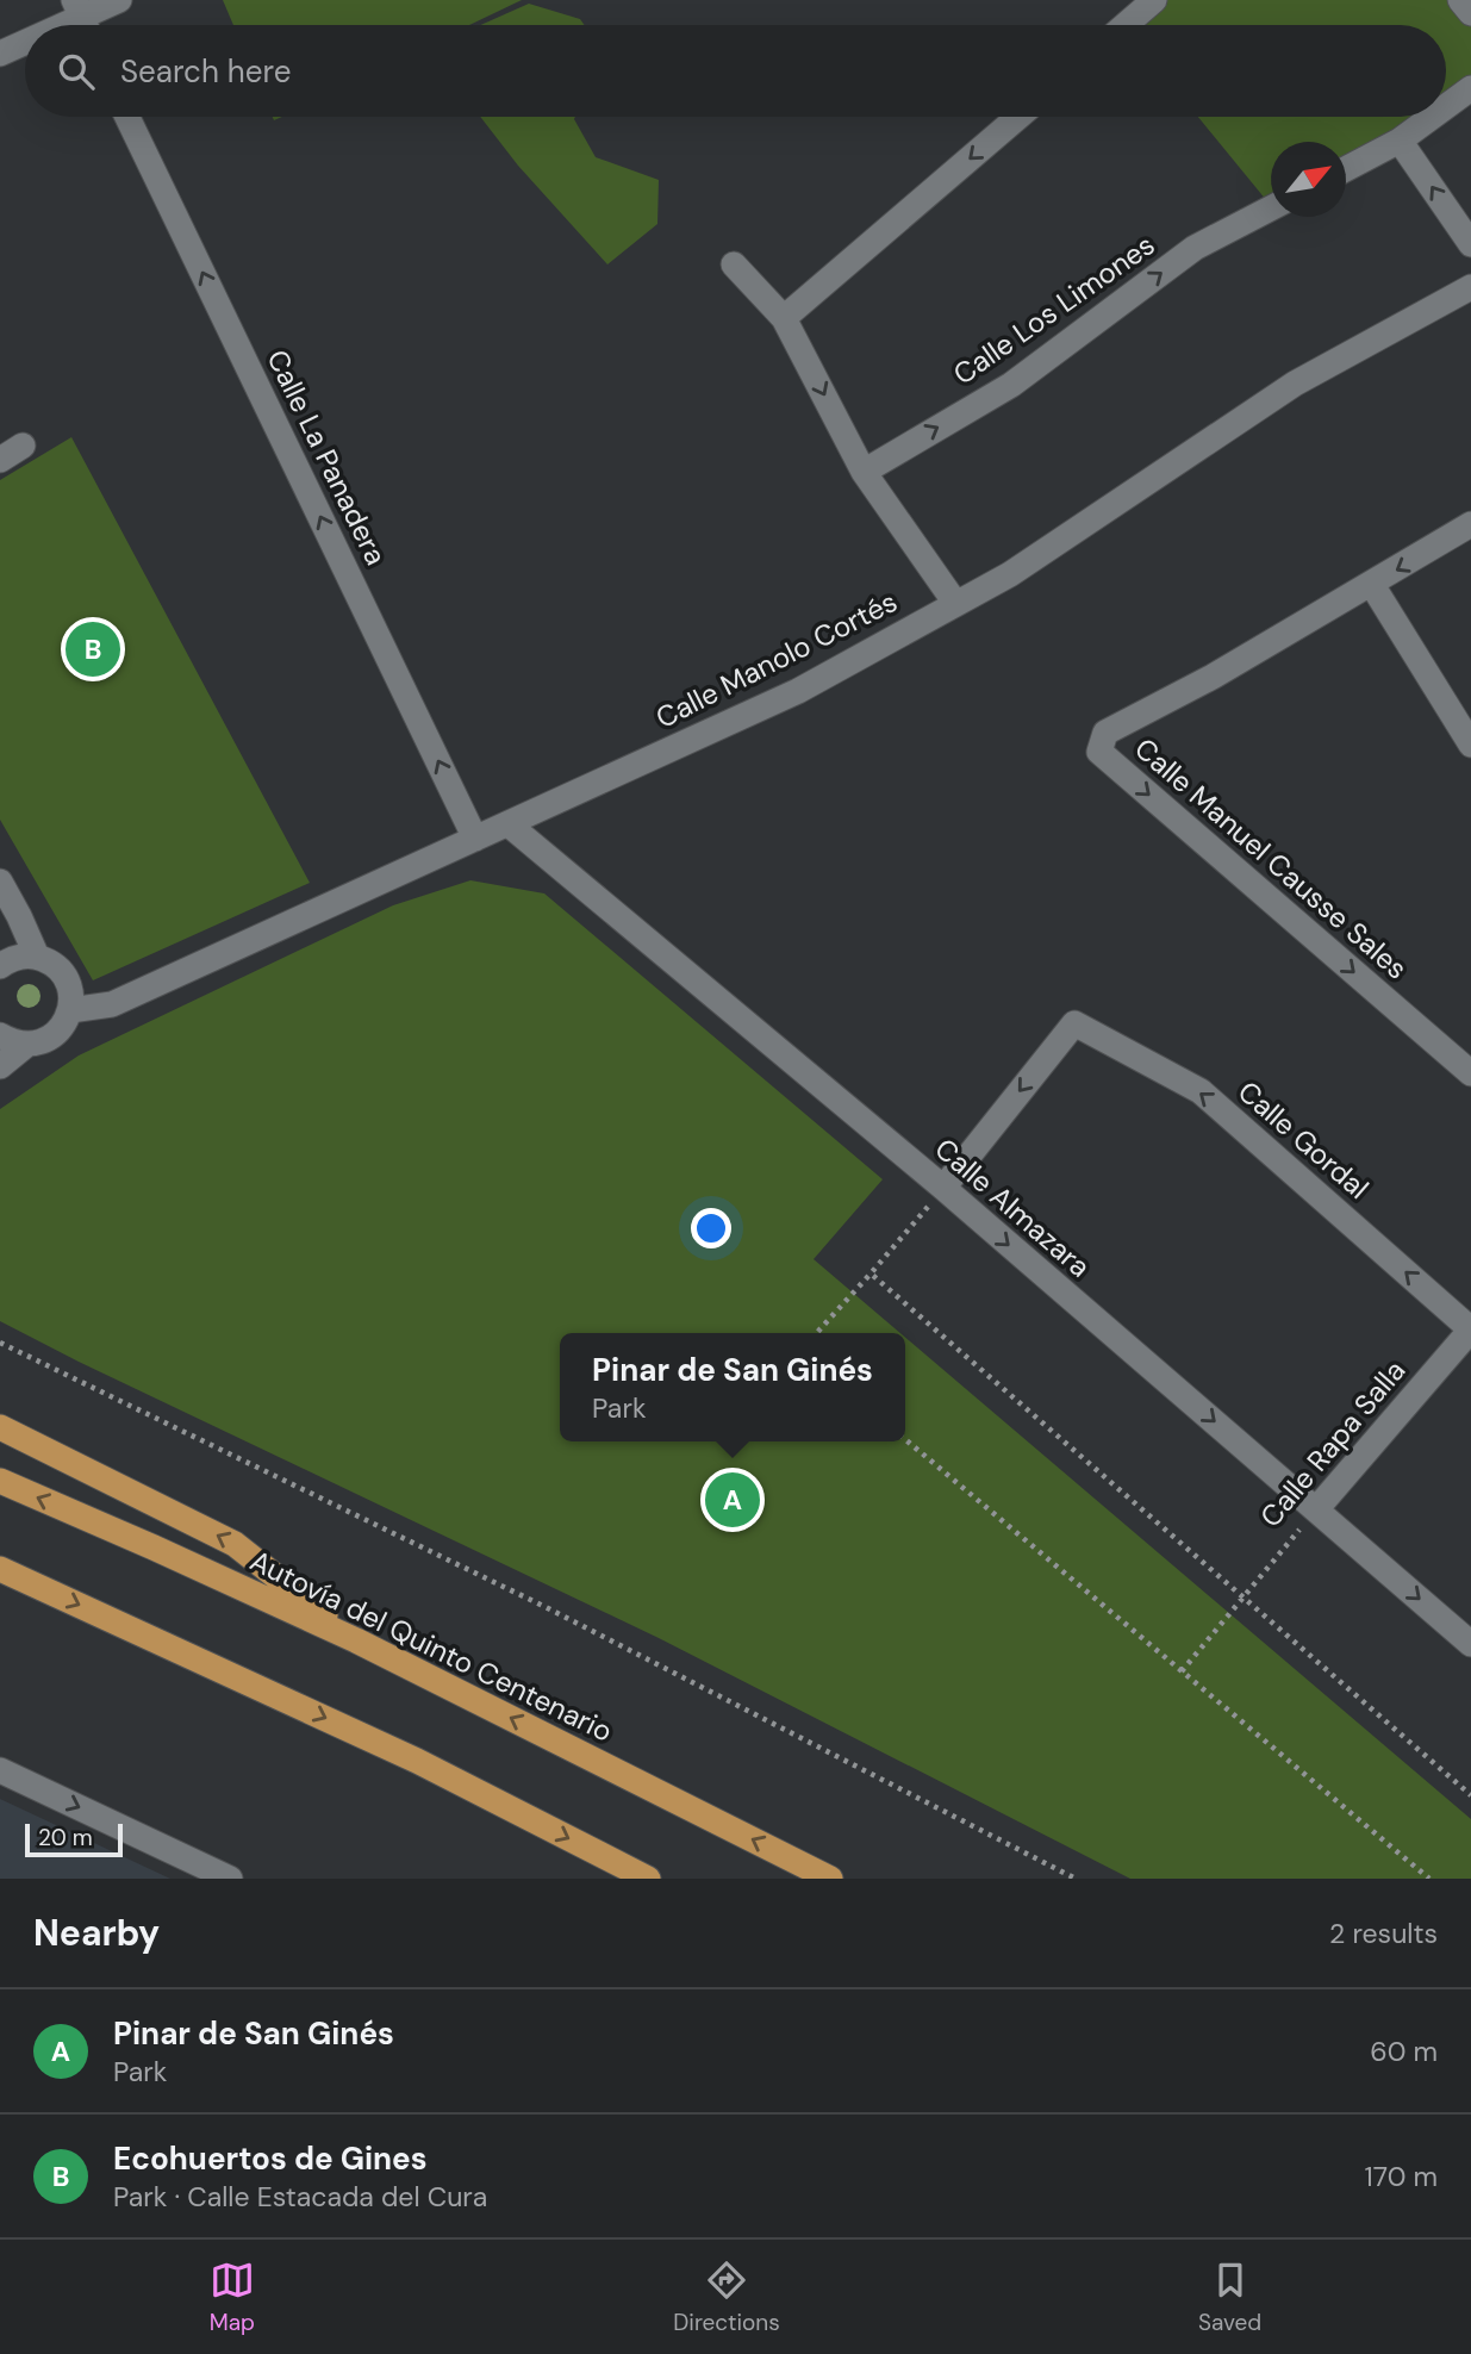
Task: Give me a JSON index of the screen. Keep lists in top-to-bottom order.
{
  "streets": {
    "highway": ["Autovía del Quinto Centenario"],
    "street": [
      "Calle Los Limones",
      "Calle La Panadera",
      "Calle Manolo Cortés",
      "Calle Manuel Causse Sales",
      "Calle Gordal",
      "Calle Almazara",
      "Calle Rapa Salla"
    ]
  },
  "crossings": [
    ["Calle La Panadera", "Calle Manolo Cortés"],
    ["Calle Manolo Cortés", "Calle Almazara"],
    ["Calle Gordal", "Calle Almazara"],
    ["Calle Gordal", "Calle Rapa Salla"],
    ["Calle Almazara", "Calle Rapa Salla"]
  ],
  "one_way": ["Calle La Panadera", "Calle Almazara"],
  "scale_bar": "20 m",
  "north": "top right",
  "page": {
    "search": "Search here",
    "pins": ["B", "A"],
    "popup": ["Pinar de San Ginés", "Park"],
    "scale": "20 m",
    "heading": ["Nearby", "2 results"],
    "list": [
      {
        "mark": "A",
        "name": "Pinar de San Ginés",
        "note": "Park",
        "value": "60 m"
      },
      {
        "mark": "B",
        "name": "Ecohuertos de Gines",
        "note": "Park · Calle Estacada del Cura",
        "value": "170 m"
      }
    ],
    "nav": ["Map", "Directions", "Saved"]
  }
}
